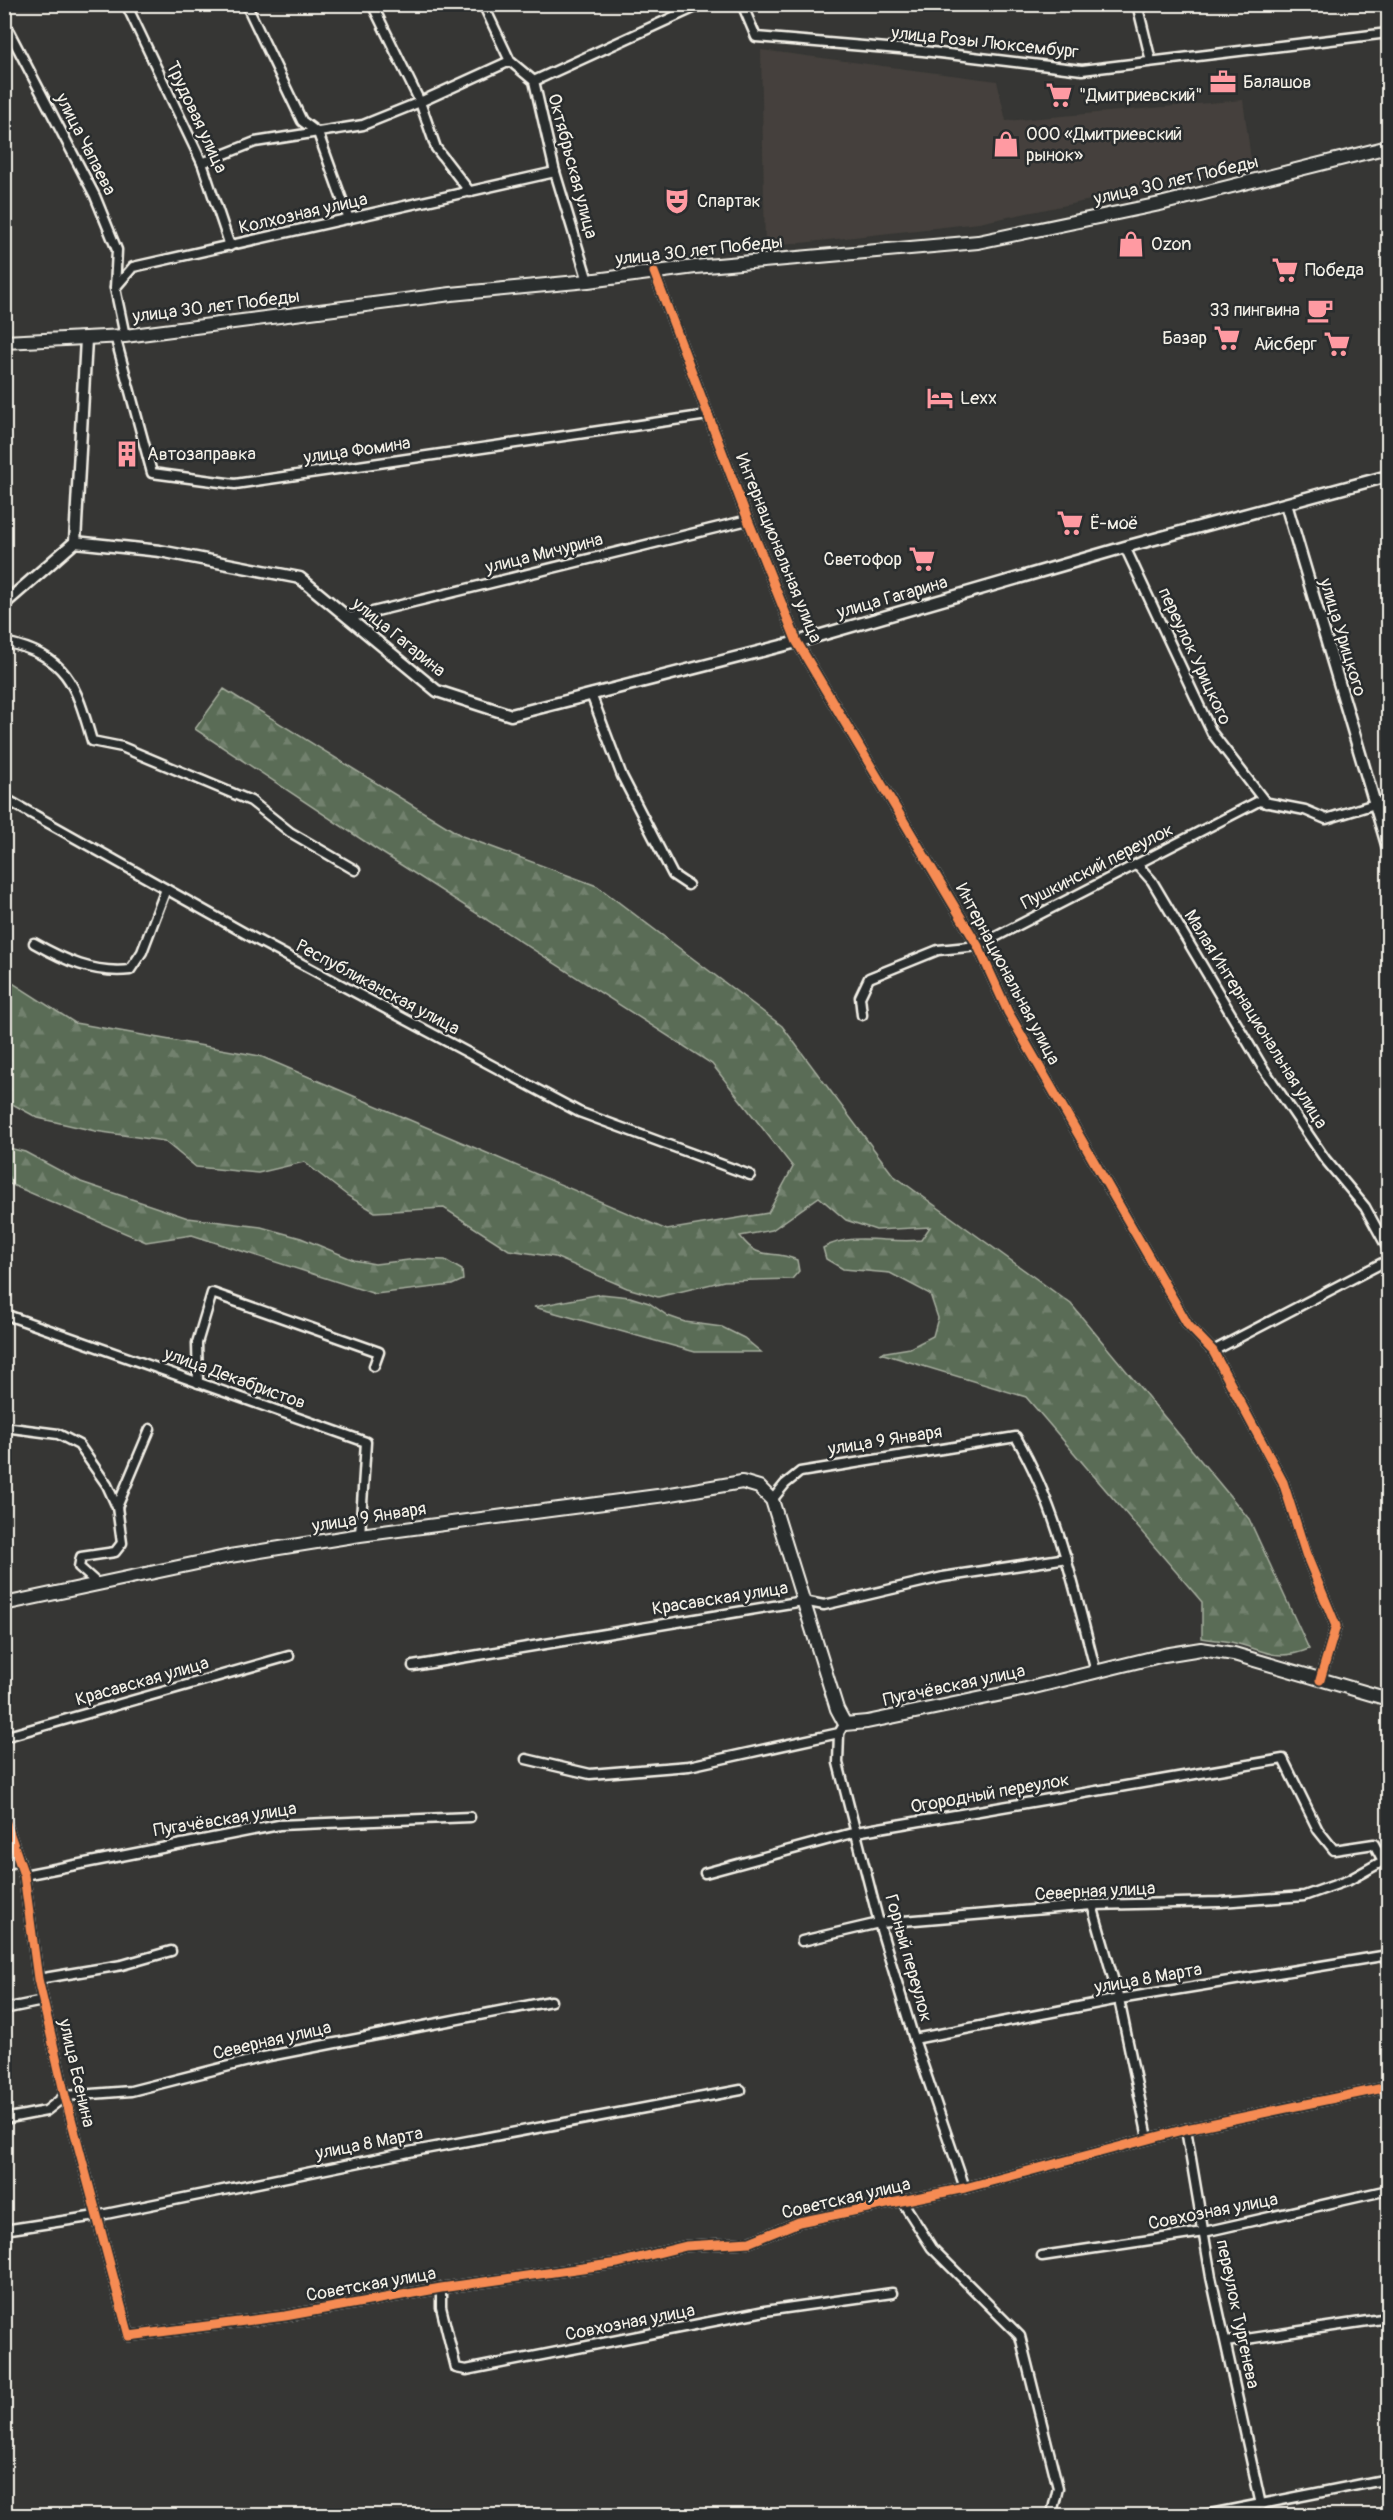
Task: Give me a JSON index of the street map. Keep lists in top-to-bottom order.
{
  "streets": {
    "main road": [
      "улица 30 лет Победы",
      "улица 9 Января",
      "Пугачёвская улица",
      "Горный переулок"
    ],
    "street": [
      "улица Розы Люксембург",
      "Трудовая улица",
      "улица Чапаева",
      "Октябрьская улица",
      "Колхозная улица",
      "улица Фомина",
      "Интернациональная улица",
      "улица Мичурина",
      "улица Гагарина",
      "улица Урицкого",
      "переулок Урицкого",
      "Пушкинский переулок",
      "Республиканская улица",
      "Малая Интернациональная улица",
      "улица Декабристов",
      "Красавская улица",
      "Огородный переулок",
      "Северная улица",
      "улица 8 Марта",
      "улица Есенина",
      "Советская улица",
      "Совхозная улица",
      "переулок Тургенева"
    ]
  },
  "crossings": [
    ["Трудовая улица", "Колхозная улица"],
    ["улица Чапаева", "Колхозная улица"],
    ["Октябрьская улица", "улица 30 лет Победы"],
    ["Октябрьская улица", "Колхозная улица"],
    ["улица 30 лет Победы", "улица Фомина"],
    ["улица 30 лет Победы", "Интернациональная улица"],
    ["улица Фомина", "Интернациональная улица"],
    ["Интернациональная улица", "улица Мичурина"],
    ["Интернациональная улица", "улица Гагарина"],
    ["Интернациональная улица", "Пушкинский переулок"],
    ["Интернациональная улица", "Пугачёвская улица"],
    ["улица Мичурина", "улица Гагарина"],
    ["улица Гагарина", "улица Урицкого"],
    ["улица Гагарина", "переулок Урицкого"],
    ["улица Урицкого", "Пушкинский переулок"],
    ["переулок Урицкого", "Пушкинский переулок"],
    ["Пушкинский переулок", "Малая Интернациональная улица"],
    ["улица Декабристов", "улица 9 Января"],
    ["улица 9 Января", "Красавская улица"],
    ["улица 9 Января", "Горный переулок"],
    ["Красавская улица", "Горный переулок"],
    ["Пугачёвская улица", "Горный переулок"],
    ["Пугачёвская улица", "улица Есенина"],
    ["Огородный переулок", "Северная улица"],
    ["Огородный переулок", "Горный переулок"],
    ["Северная улица", "Горный переулок"],
    ["Северная улица", "улица Есенина"],
    ["Горный переулок", "улица 8 Марта"],
    ["Горный переулок", "Советская улица"],
    ["улица 8 Марта", "улица Есенина"],
    ["улица Есенина", "Советская улица"],
    ["Советская улица", "Совхозная улица"],
    ["Советская улица", "переулок Тургенева"],
    ["Совхозная улица", "переулок Тургенева"]
  ],
  "places": {
    "office": ["Балашов"],
    "supermarket": [
      "\"Дмитриевский\"",
      "Победа",
      "Базар",
      "Айсберг",
      "Ё-моё",
      "Светофор"
    ],
    "shop": ["ООО «Дмитриевский рынок»", "Ozon"],
    "theatre": ["Спартак"],
    "cafe": ["33 пингвина"],
    "hotel": ["Lexx"],
    "building": ["Автозаправка"]
  }
}
